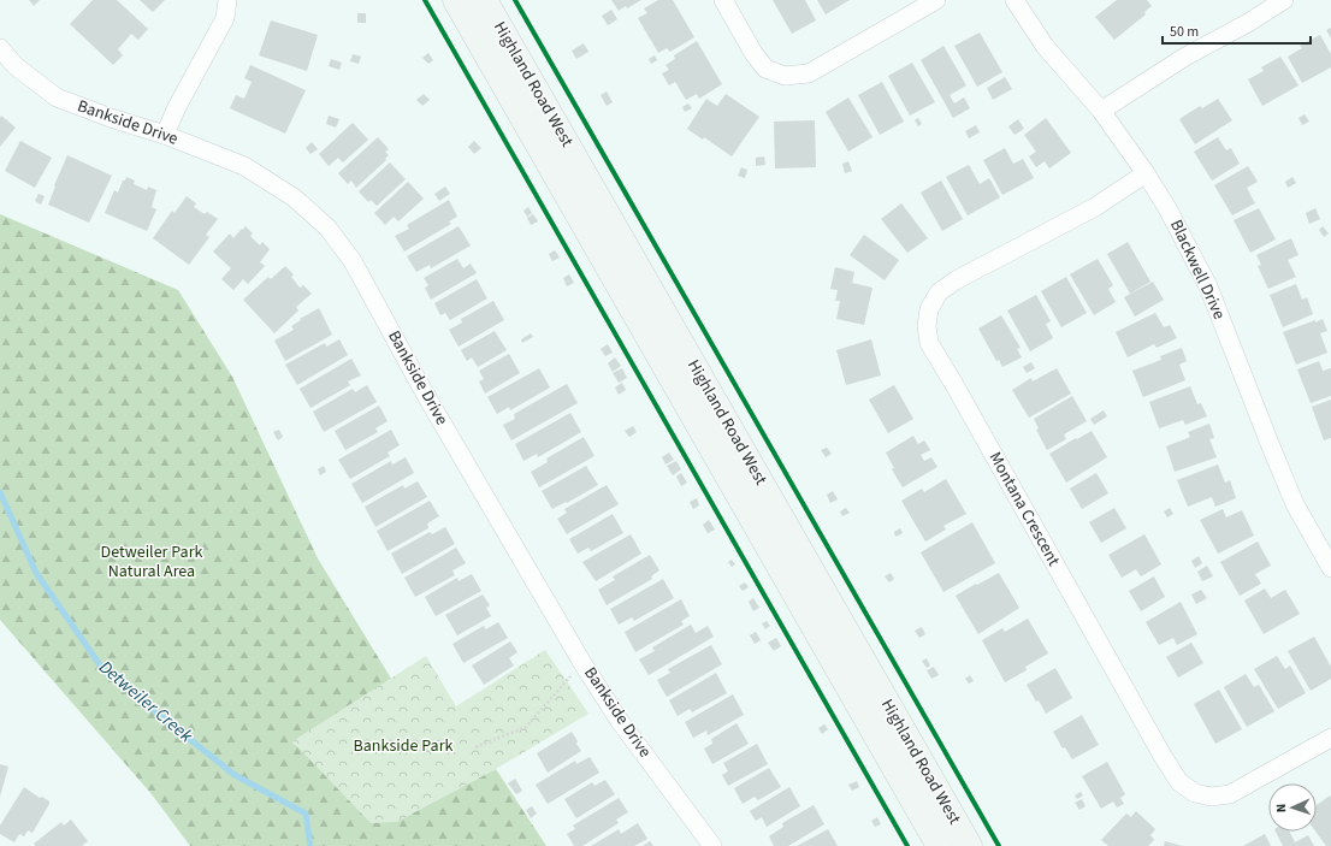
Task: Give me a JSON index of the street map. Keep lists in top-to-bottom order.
{
  "streets": {
    "main road": ["Highland Road West"],
    "street": ["Bankside Drive", "Blackwell Drive", "Montana Crescent"]
  },
  "crossings": [
    ["Blackwell Drive", "Montana Crescent"]
  ],
  "water": ["Detweiler Creek"],
  "parks": ["Detweiler Park Natural Area", "Bankside Park"],
  "scale_bar": "50 m",
  "north": "left"
}
